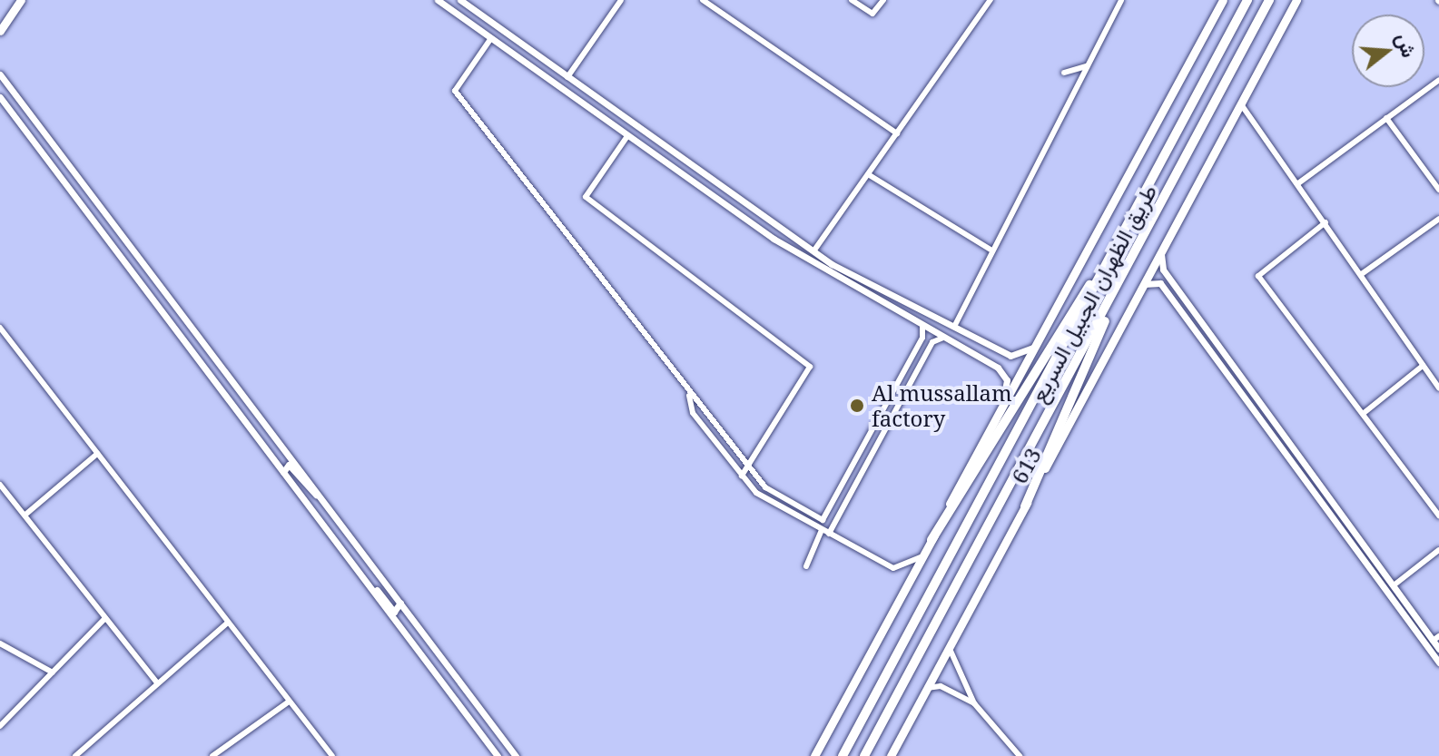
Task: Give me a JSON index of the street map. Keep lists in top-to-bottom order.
{
  "streets": {
    "highway": ["طريق الظهران الجبيل السريع", "613"]
  },
  "places": ["Al mussallam factory"],
  "north": "right"
}
